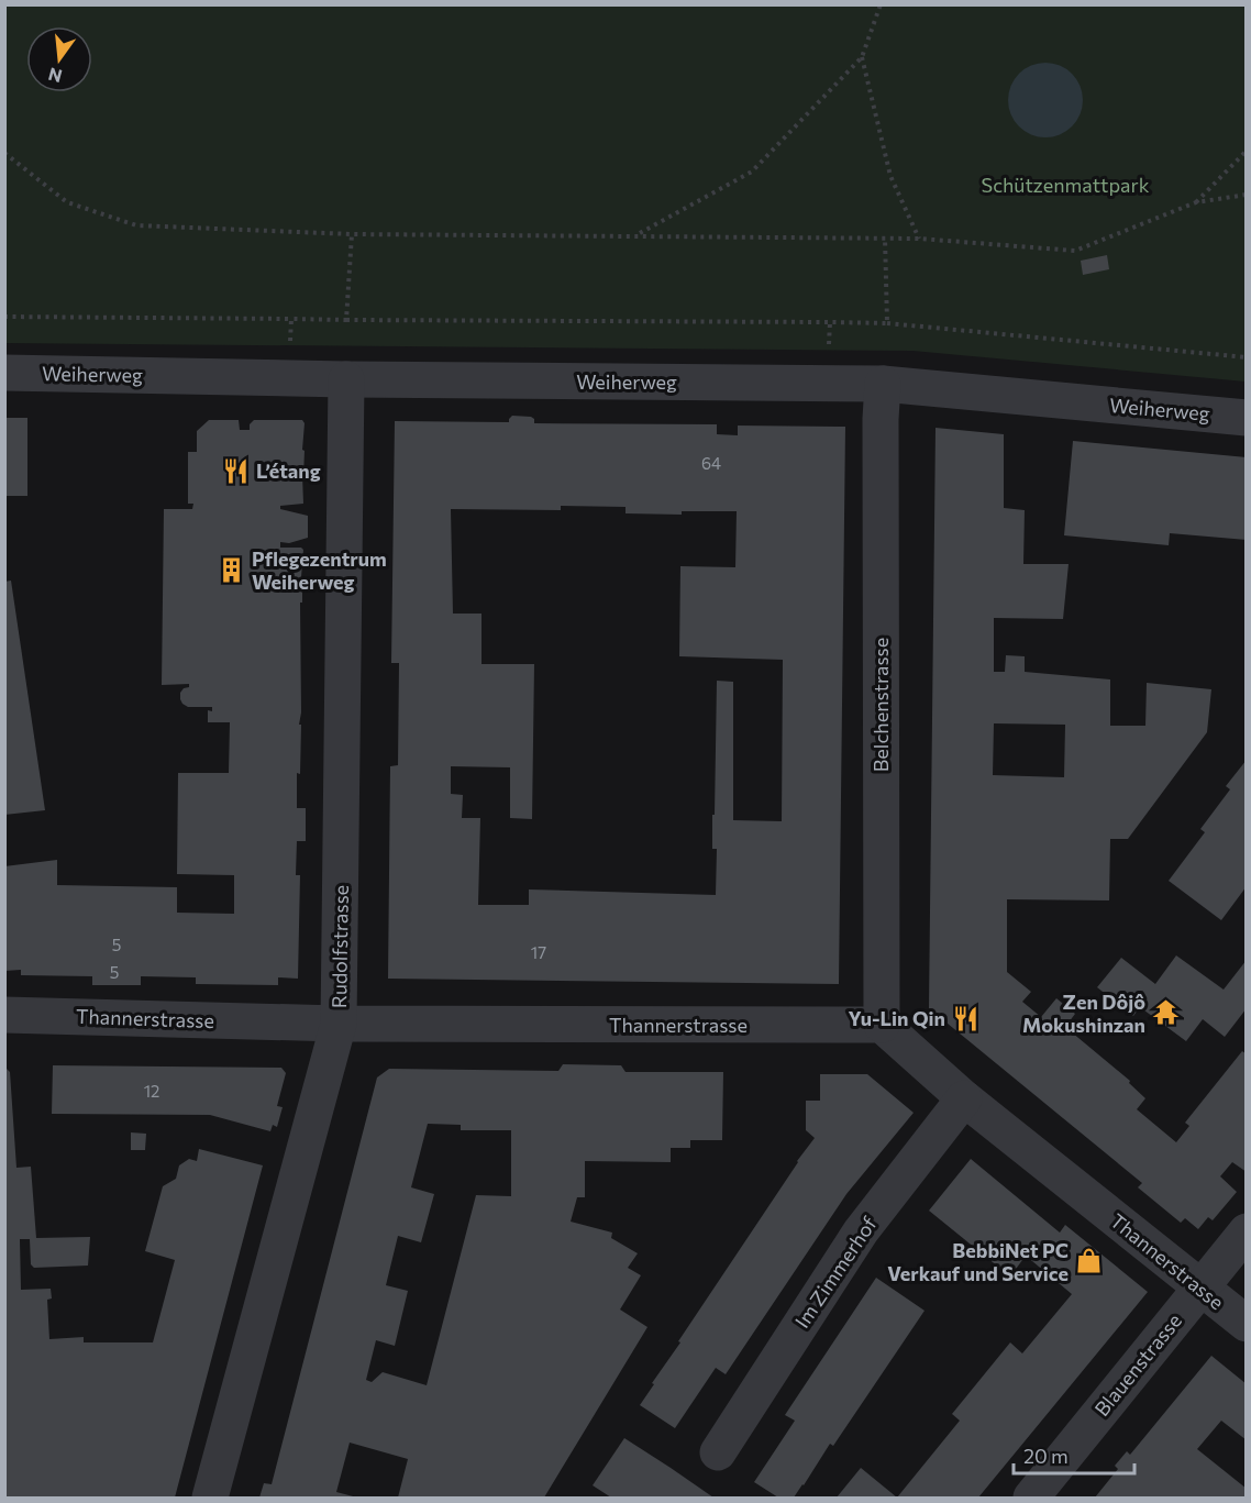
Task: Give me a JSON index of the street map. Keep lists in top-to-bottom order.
{
  "streets": {
    "street": [
      "Weiherweg",
      "Belchenstrasse",
      "Rudolfstrasse",
      "Thannerstrasse",
      "Im Zimmerhof",
      "Blauenstrasse"
    ]
  },
  "crossings": [
    ["Weiherweg", "Belchenstrasse"],
    ["Weiherweg", "Rudolfstrasse"],
    ["Belchenstrasse", "Thannerstrasse"],
    ["Rudolfstrasse", "Thannerstrasse"],
    ["Thannerstrasse", "Im Zimmerhof"],
    ["Thannerstrasse", "Blauenstrasse"]
  ],
  "parks": ["Schützenmattpark"],
  "places": {
    "restaurant": ["L’étang", "Yu-Lin Qin"],
    "building": ["Pflegezentrum Weiherweg"],
    "temple": ["Zen Dôjô Mokushinzan"],
    "shop": ["BebbiNet PC Verkauf und Service"]
  },
  "house_numbers": [
    "64",
    "5",
    "17",
    "5",
    "12"
  ],
  "scale_bar": "20 m",
  "north": "bottom"
}
